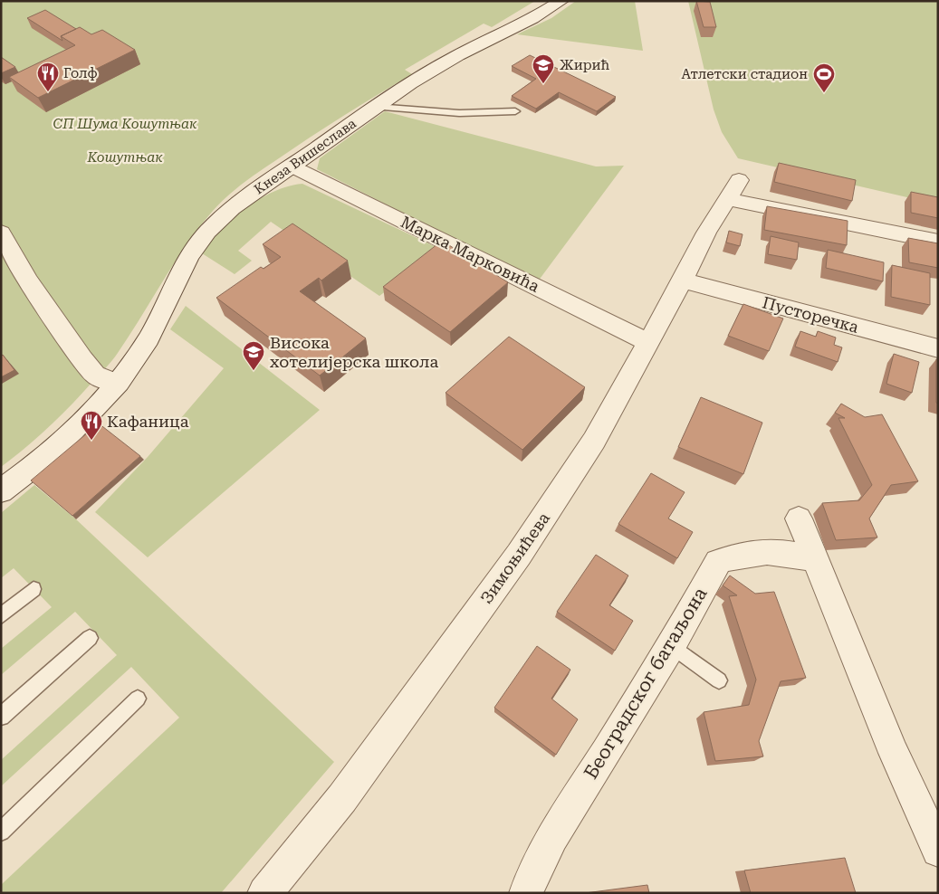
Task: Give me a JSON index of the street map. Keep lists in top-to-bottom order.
{
  "streets": {
    "street": [
      "Кнеза Вишеслава",
      "Марка Марковића",
      "Пусторечка",
      "Зимоњићева",
      "Београдског батаљона"
    ]
  },
  "crossings": [
    ["Кнеза Вишеслава", "Марка Марковића"],
    ["Марка Марковића", "Зимоњићева"],
    ["Пусторечка", "Зимоњићева"]
  ],
  "parks": ["СП Шума Кошутњак", "Кошутњак"],
  "places": {
    "school or university": ["Жирић", "Висока хотелијерска школа"],
    "restaurant": ["Голф", "Кафаница"],
    "sports": ["Атлетски стадион"]
  }
}
